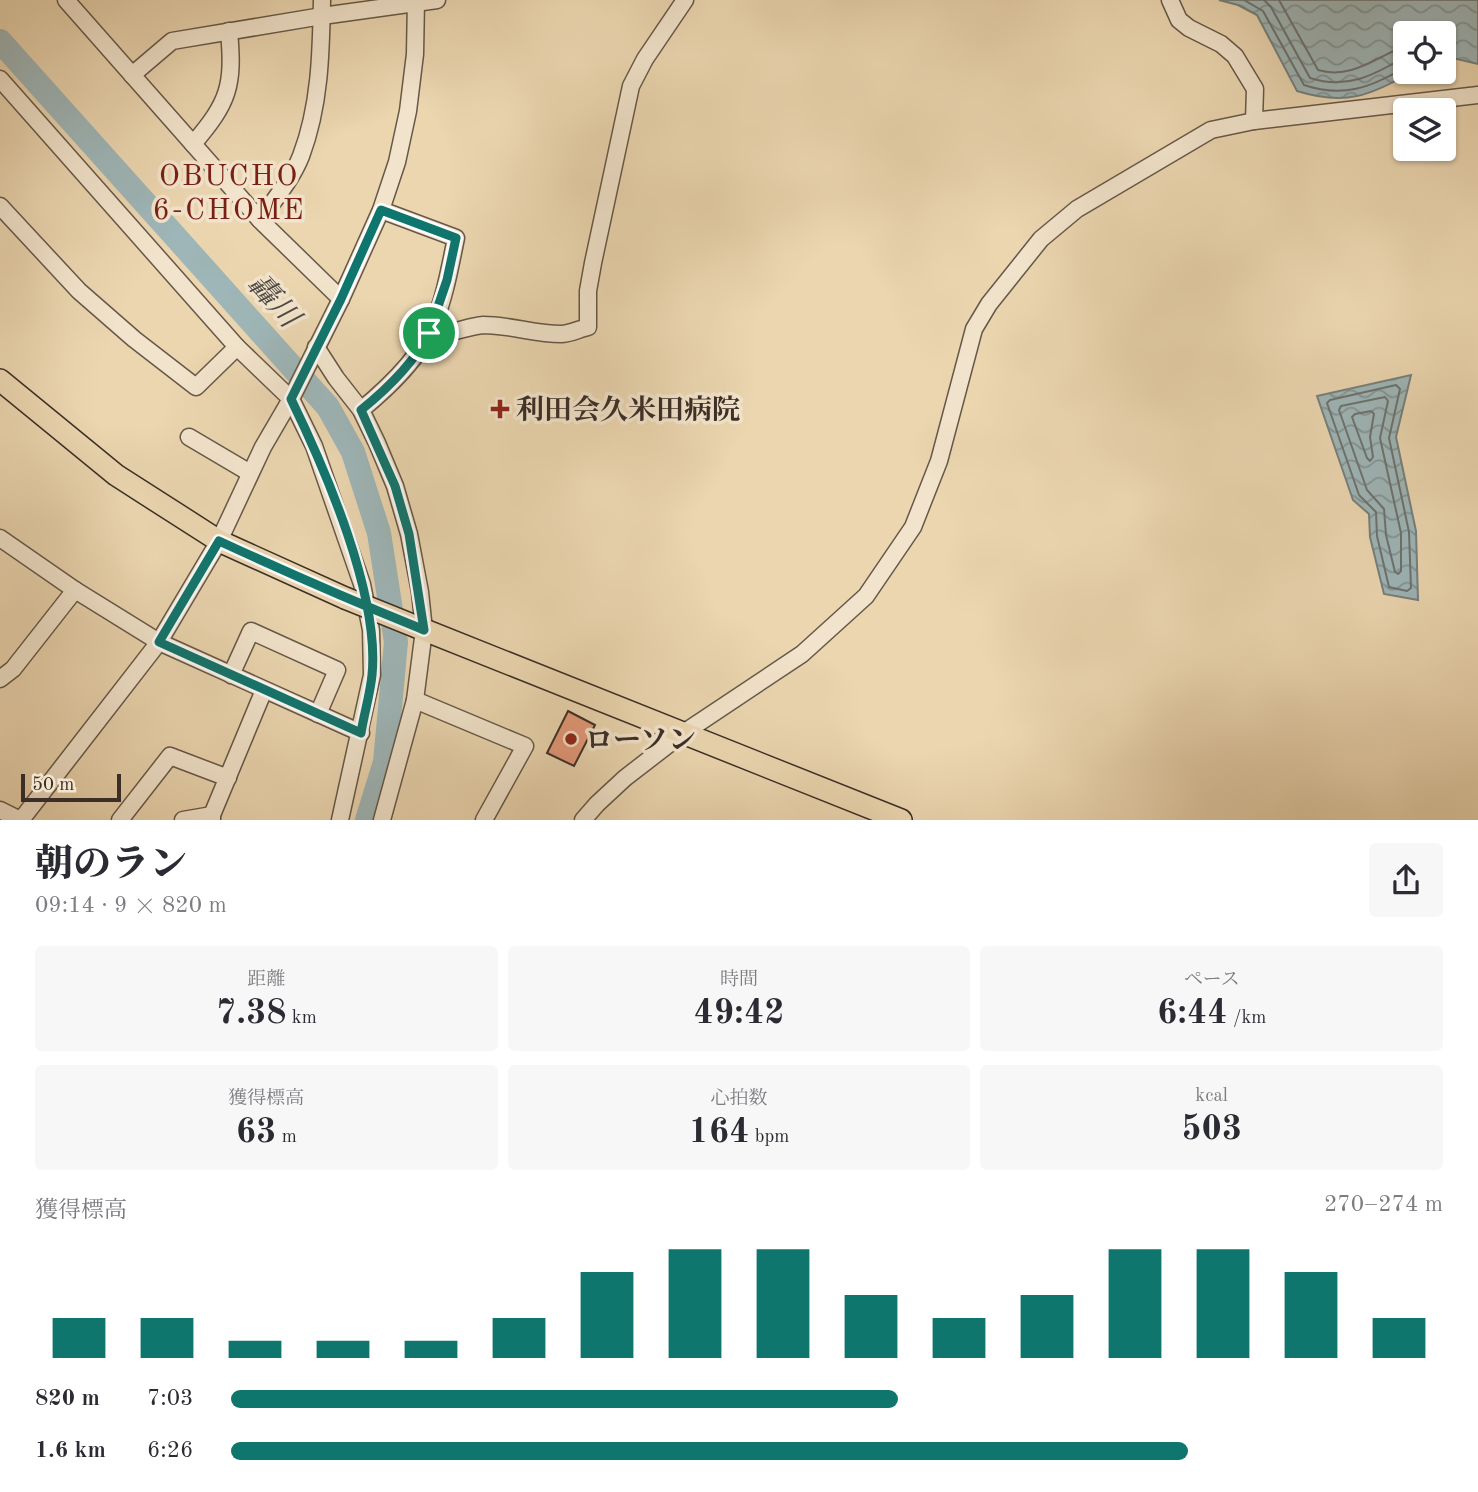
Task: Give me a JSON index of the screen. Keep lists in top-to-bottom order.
{
  "districts": ["OBUCHO 6-CHOME"],
  "water": ["轟川"],
  "places": {
    "health": ["利田会久米田病院"],
    "other": ["ローソン"]
  },
  "scale_bar": "50 m",
  "page": {
    "scale": "50 m",
    "heading": ["朝のラン", "09:14 · 9 × 820 m"],
    "stats": [
      ["距離", "7.38 km"],
      ["時間", "49:42"],
      ["ペース", "6:44 /km"],
      ["獲得標高", "63 m"],
      ["心拍数", "164 bpm"],
      ["kcal", "503"]
    ],
    "chart": ["獲得標高", "270–274 m"],
    "list": [
      {
        "name": "820 m",
        "note": "7:03"
      },
      {
        "name": "1.6 km",
        "note": "6:26"
      }
    ]
  }
}
